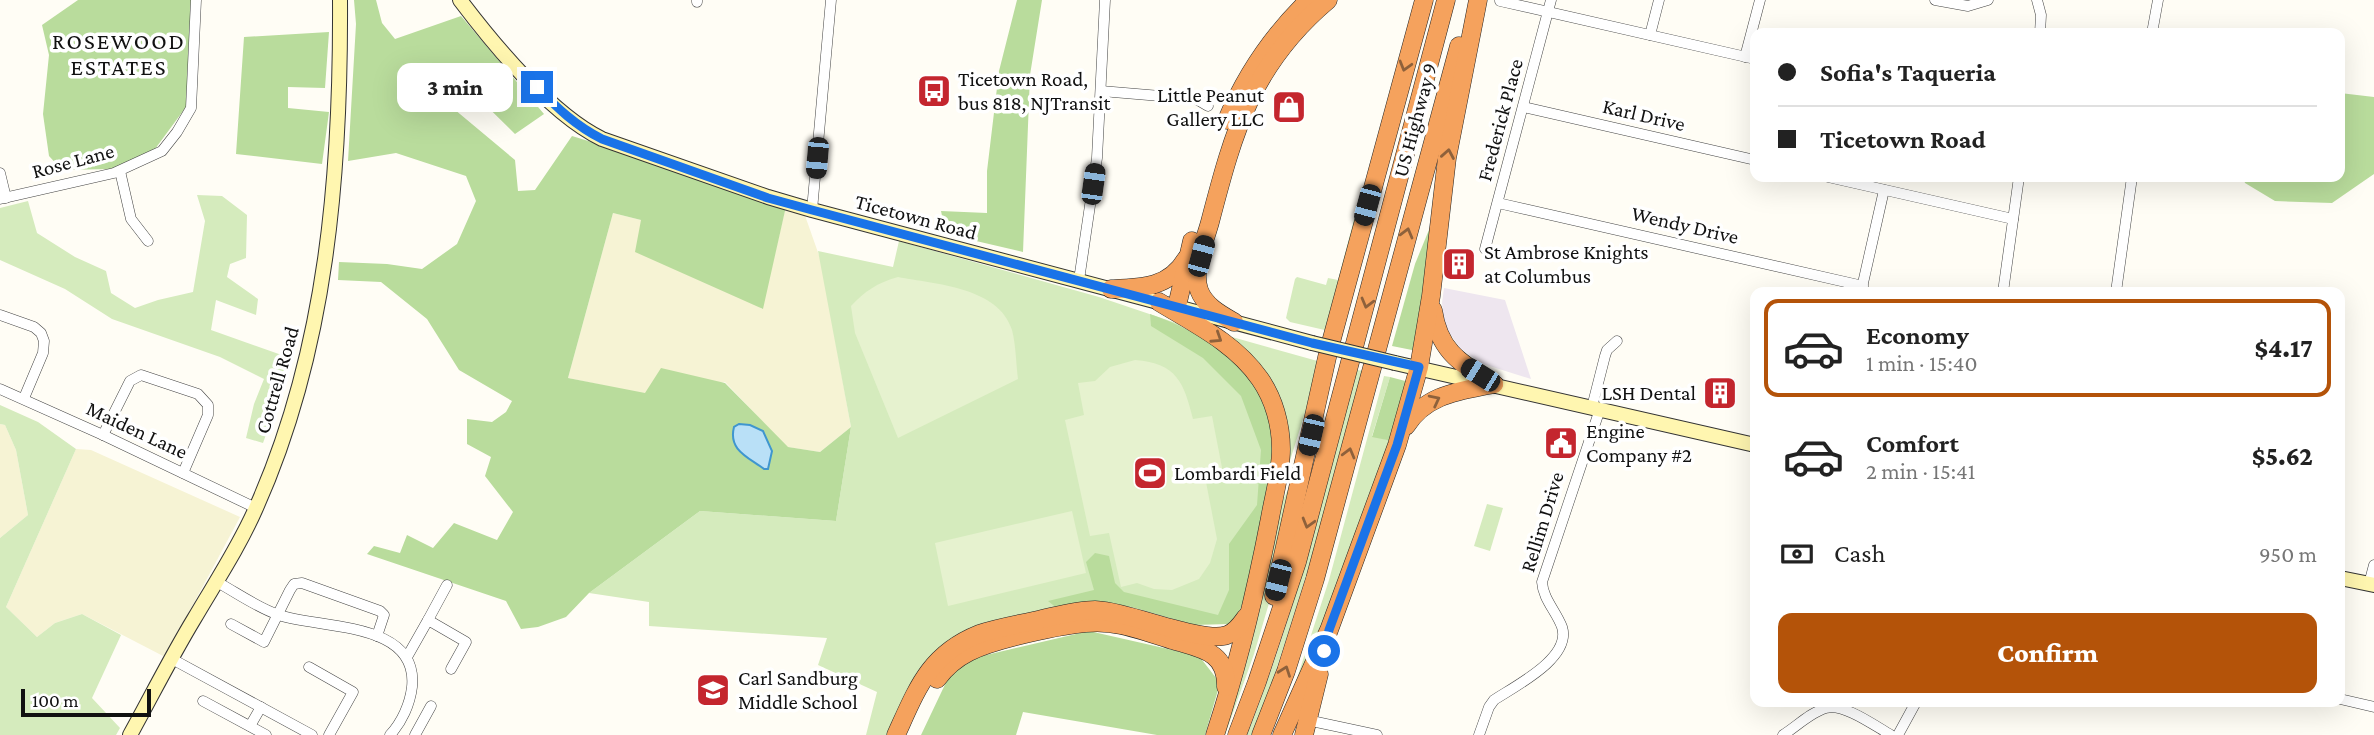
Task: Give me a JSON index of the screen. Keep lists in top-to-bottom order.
{
  "streets": {
    "highway": ["US Highway 9"],
    "street": [
      "Karl Drive",
      "Frederick Place",
      "Rose Lane",
      "Ticetown Road",
      "Wendy Drive",
      "Cottrell Road",
      "Maiden Lane",
      "Rellim Drive"
    ]
  },
  "crossings": [
    ["Karl Drive", "Frederick Place"],
    ["Frederick Place", "Wendy Drive"],
    ["Ticetown Road", "Rellim Drive"],
    ["Cottrell Road", "Maiden Lane"]
  ],
  "districts": ["ROSEWOOD ESTATES"],
  "places": {
    "bus stop": ["Ticetown Road, bus 818, NJTransit"],
    "shop": ["Little Peanut Gallery LLC"],
    "building": ["St Ambrose Knights at Columbus", "LSH Dental"],
    "public building": ["Engine Company #2"],
    "sports": ["Lombardi Field"],
    "school or university": ["Carl Sandburg Middle School"]
  },
  "scale_bar": "100 m",
  "page": {
    "banner": ["Sofia's Taqueria", "Ticetown Road"],
    "bubble": "3 min",
    "list": [
      {
        "name": "Economy",
        "note": "1 min · 15:40",
        "value": "$4.17"
      },
      {
        "name": "Comfort",
        "note": "2 min · 15:41",
        "value": "$5.62"
      }
    ],
    "pay": ["Cash", "950 m"],
    "buttons": "Confirm",
    "scale": "100 m"
  }
}
